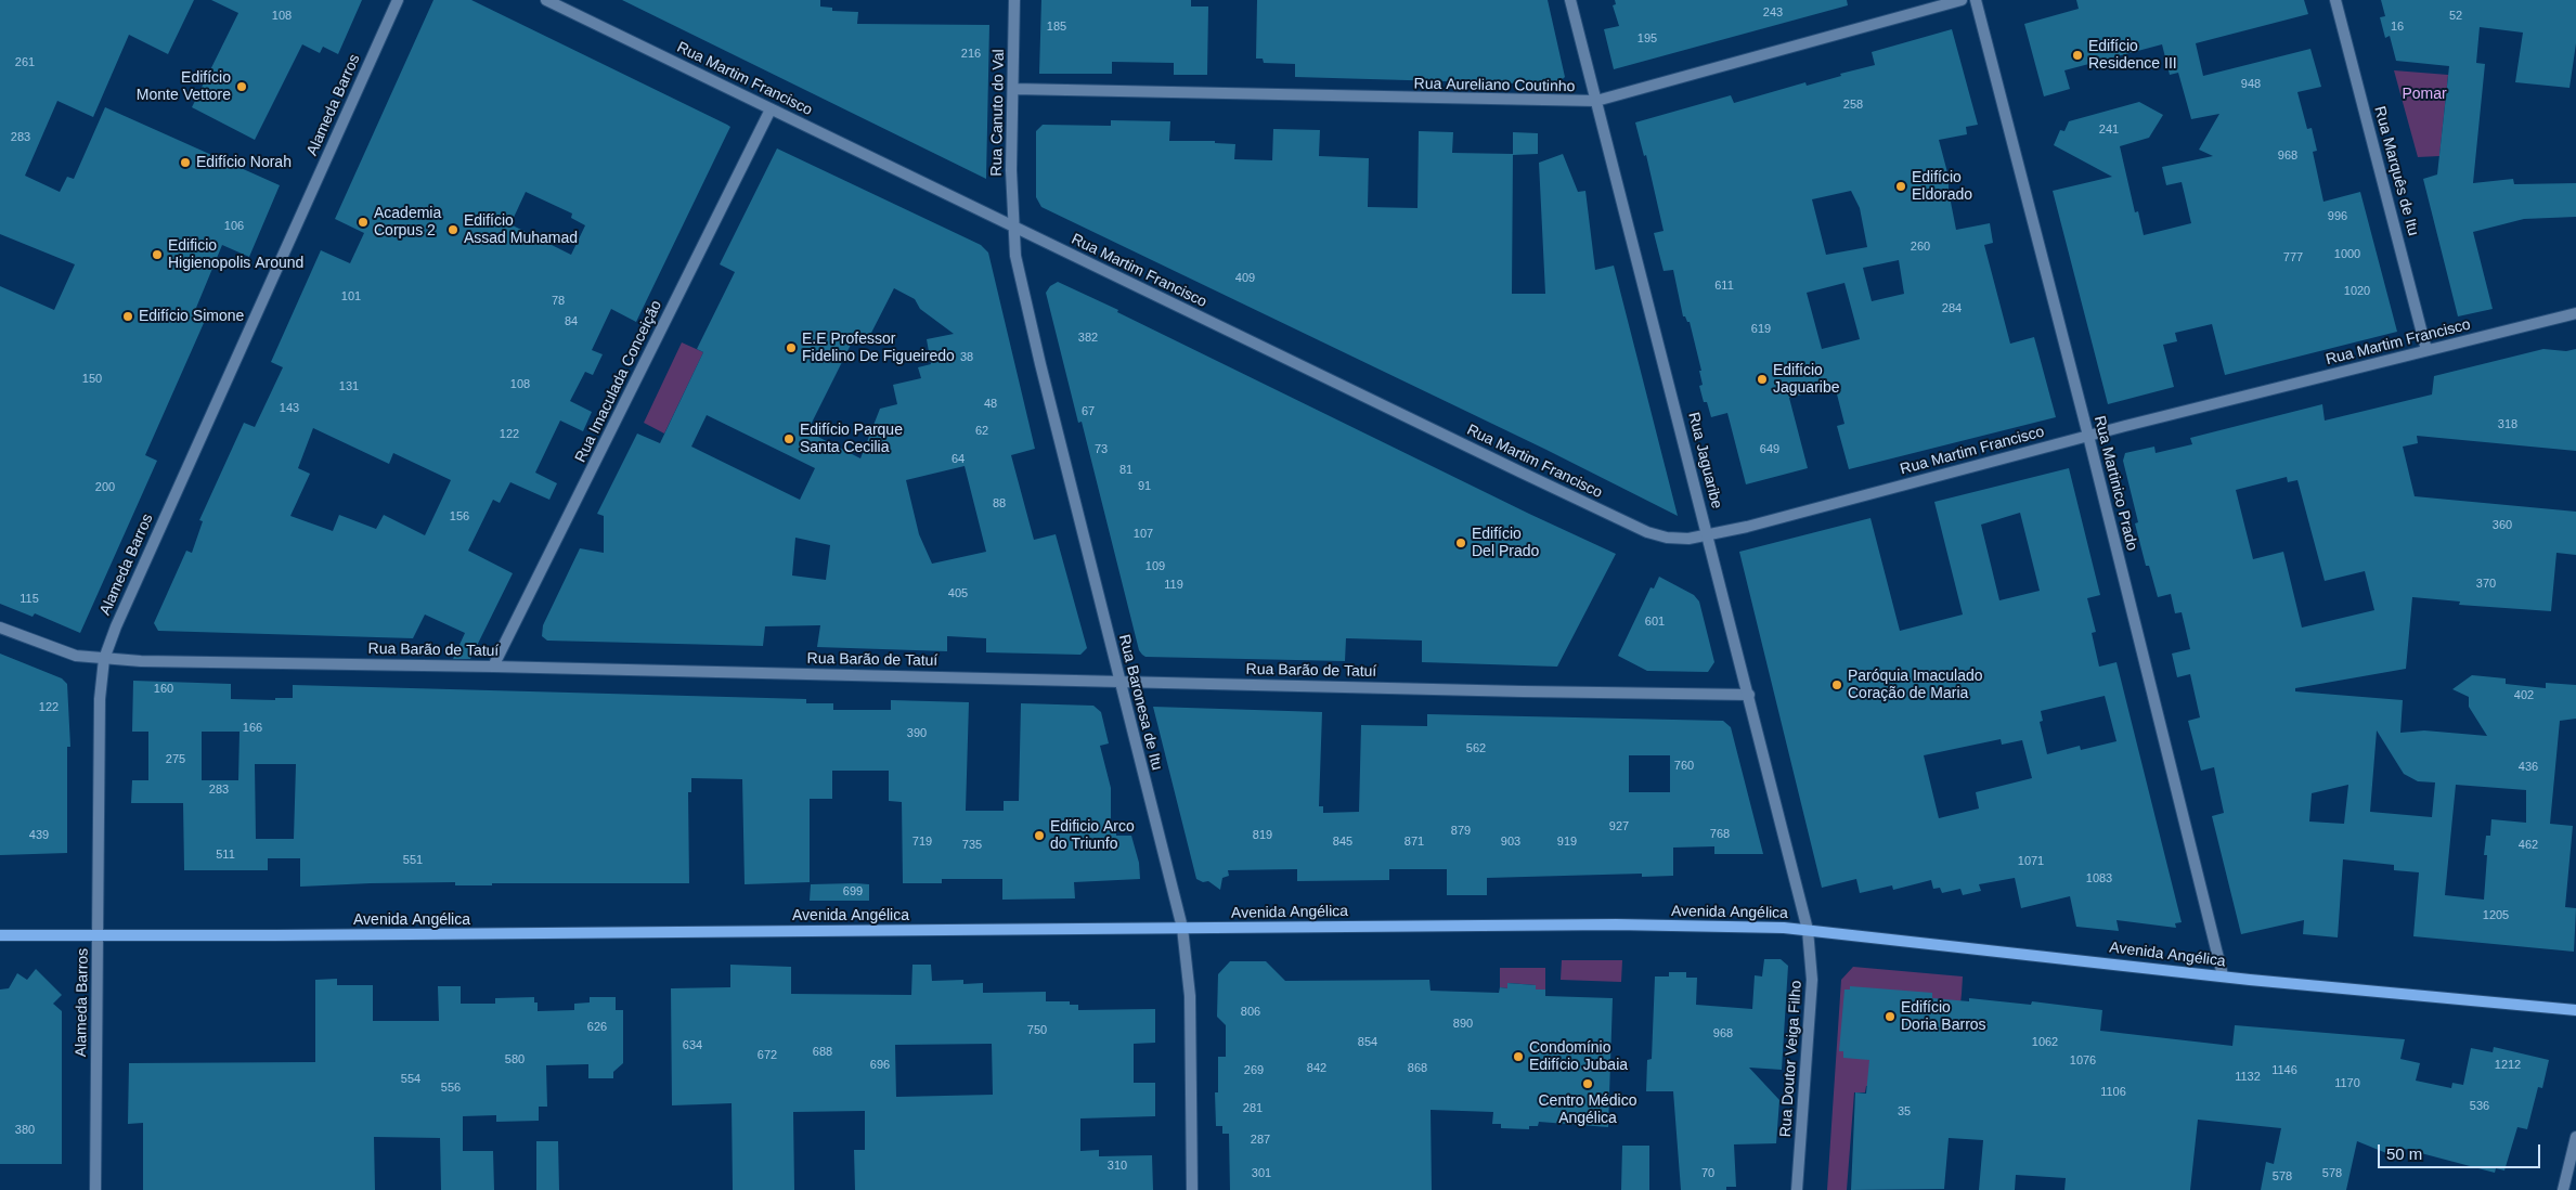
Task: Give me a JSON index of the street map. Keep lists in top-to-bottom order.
{
  "streets": {
    "main road": ["Avenida Angélica"],
    "street": [
      "Rua Martim Francisco",
      "Rua Aureliano Coutinho",
      "Alameda Barros",
      "Rua Canuto do Val",
      "Rua Marquês de Itu",
      "Rua Imaculada Conceição",
      "Rua Jaguaribe",
      "Rua Martinico Prado",
      "Rua Barão de Tatuí",
      "Rua Baronesa de Itu",
      "Rua Doutor Veiga Filho"
    ]
  },
  "crossings": [
    ["Rua Martim Francisco", "Rua Canuto do Val"],
    ["Rua Martim Francisco", "Rua Marquês de Itu"],
    ["Rua Martim Francisco", "Rua Imaculada Conceição"],
    ["Rua Martim Francisco", "Rua Jaguaribe"],
    ["Rua Martim Francisco", "Rua Martinico Prado"],
    ["Rua Martim Francisco", "Rua Baronesa de Itu"],
    ["Rua Aureliano Coutinho", "Rua Canuto do Val"],
    ["Rua Aureliano Coutinho", "Rua Jaguaribe"],
    ["Alameda Barros", "Rua Barão de Tatuí"],
    ["Alameda Barros", "Avenida Angélica"],
    ["Rua Canuto do Val", "Rua Baronesa de Itu"],
    ["Rua Imaculada Conceição", "Rua Barão de Tatuí"],
    ["Rua Jaguaribe", "Rua Barão de Tatuí"],
    ["Rua Jaguaribe", "Avenida Angélica"],
    ["Rua Jaguaribe", "Rua Doutor Veiga Filho"],
    ["Rua Martinico Prado", "Avenida Angélica"],
    ["Rua Barão de Tatuí", "Rua Baronesa de Itu"],
    ["Rua Baronesa de Itu", "Avenida Angélica"],
    ["Avenida Angélica", "Rua Doutor Veiga Filho"]
  ],
  "parks": ["Pomar"],
  "places": [
    "Edifício Residence III",
    "Edifício Monte Vettore",
    "Edifício Norah",
    "Edifício Eldorado",
    "Academia Corpus 2",
    "Edifício Assad Muhamad",
    "Edificio Higienopolis Around",
    "Edifício Simone",
    "E.E Professor Fidelino De Figueiredo",
    "Edifício Jaguaribe",
    "Edifício Parque Santa Cecilia",
    "Edifício Del Prado",
    "Paróquia Imaculado Coração de Maria",
    "Edificio Arco do Triunfo",
    "Edifício Doria Barros",
    "Condomínio Edifício Jubaia",
    "Centro Médico Angélica"
  ],
  "house_numbers": [
    "243",
    "108",
    "52",
    "185",
    "16",
    "195",
    "216",
    "261",
    "948",
    "258",
    "241",
    "283",
    "968",
    "996",
    "106",
    "260",
    "1000",
    "777",
    "409",
    "611",
    "1020",
    "101",
    "78",
    "284",
    "84",
    "619",
    "382",
    "38",
    "150",
    "108",
    "131",
    "48",
    "143",
    "67",
    "318",
    "62",
    "122",
    "73",
    "649",
    "64",
    "81",
    "91",
    "200",
    "88",
    "156",
    "360",
    "107",
    "109",
    "370",
    "119",
    "405",
    "115",
    "601",
    "160",
    "402",
    "122",
    "166",
    "390",
    "562",
    "275",
    "760",
    "436",
    "283",
    "927",
    "879",
    "768",
    "439",
    "819",
    "719",
    "845",
    "871",
    "903",
    "919",
    "735",
    "462",
    "511",
    "551",
    "1071",
    "1083",
    "699",
    "1205",
    "806",
    "890",
    "626",
    "750",
    "968",
    "854",
    "1062",
    "634",
    "688",
    "672",
    "580",
    "1076",
    "696",
    "1212",
    "842",
    "868",
    "269",
    "1146",
    "1132",
    "554",
    "1170",
    "556",
    "1106",
    "536",
    "281",
    "35",
    "380",
    "287",
    "310",
    "301",
    "70",
    "578",
    "578"
  ],
  "scale_bar": "50 m"
}
